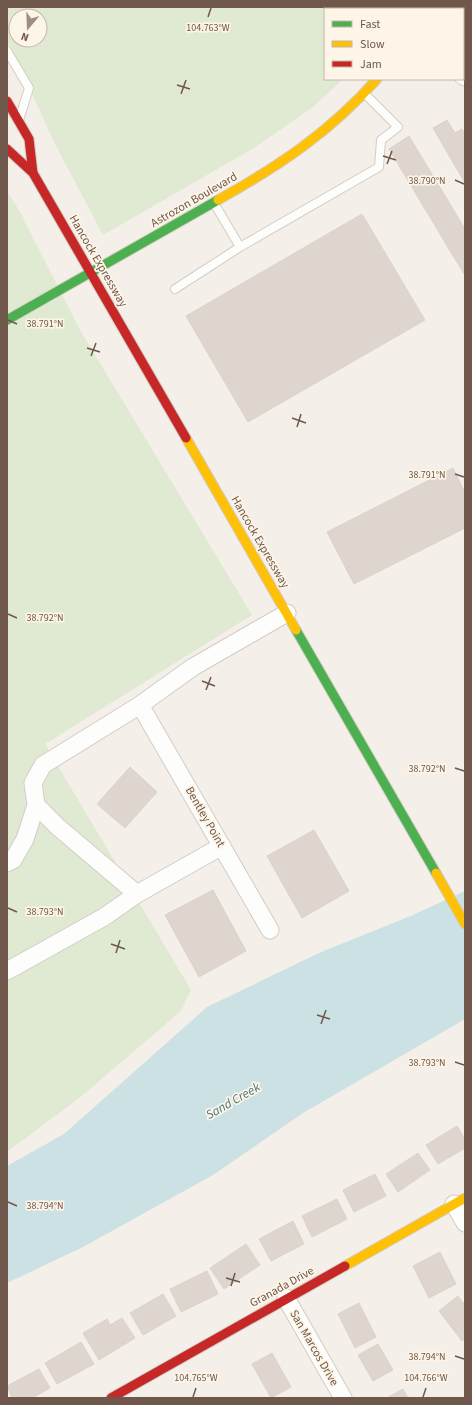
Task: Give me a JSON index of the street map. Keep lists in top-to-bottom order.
{
  "streets": {
    "main road": ["Astrozon Boulevard", "Hancock Expressway", "Granada Drive"],
    "street": ["Bentley Point", "San Marcos Drive"]
  },
  "crossings": [
    ["Astrozon Boulevard", "Hancock Expressway"],
    ["Granada Drive", "San Marcos Drive"]
  ],
  "water": ["Sand Creek"],
  "legend": ["Fast", "Slow", "Jam"],
  "north": "bottom",
  "coordinates": [
    "104.763°W",
    "38.790°N",
    "38.791°N",
    "38.792°N",
    "38.793°N",
    "38.794°N",
    "104.765°W",
    "104.766°W"
  ]
}
